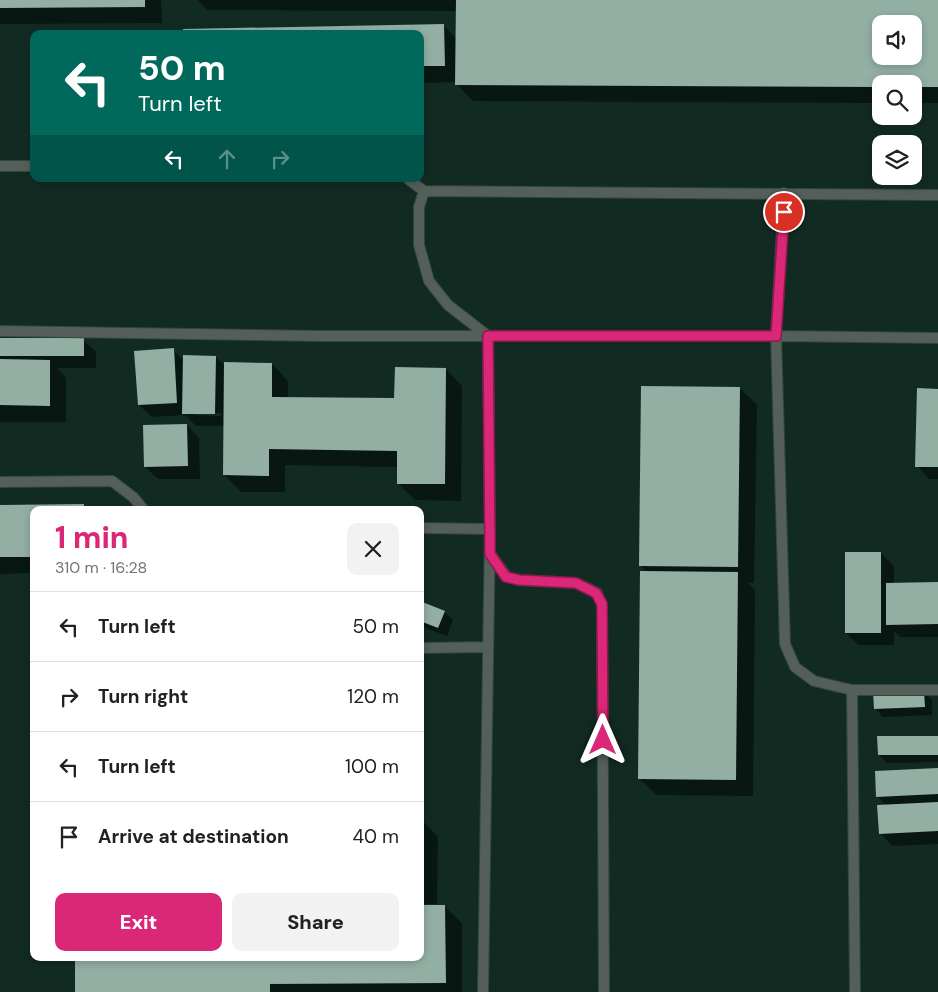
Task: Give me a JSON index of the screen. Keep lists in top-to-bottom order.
{
  "page": {
    "turn": ["50 m", "Turn left"],
    "heading": ["1 min", "310 m · 16:28"],
    "list": [
      {
        "name": "Turn left",
        "value": "50 m"
      },
      {
        "name": "Turn right",
        "value": "120 m"
      },
      {
        "name": "Turn left",
        "value": "100 m"
      },
      {
        "name": "Arrive at destination",
        "value": "40 m"
      }
    ],
    "buttons": ["Exit", "Share"]
  }
}
